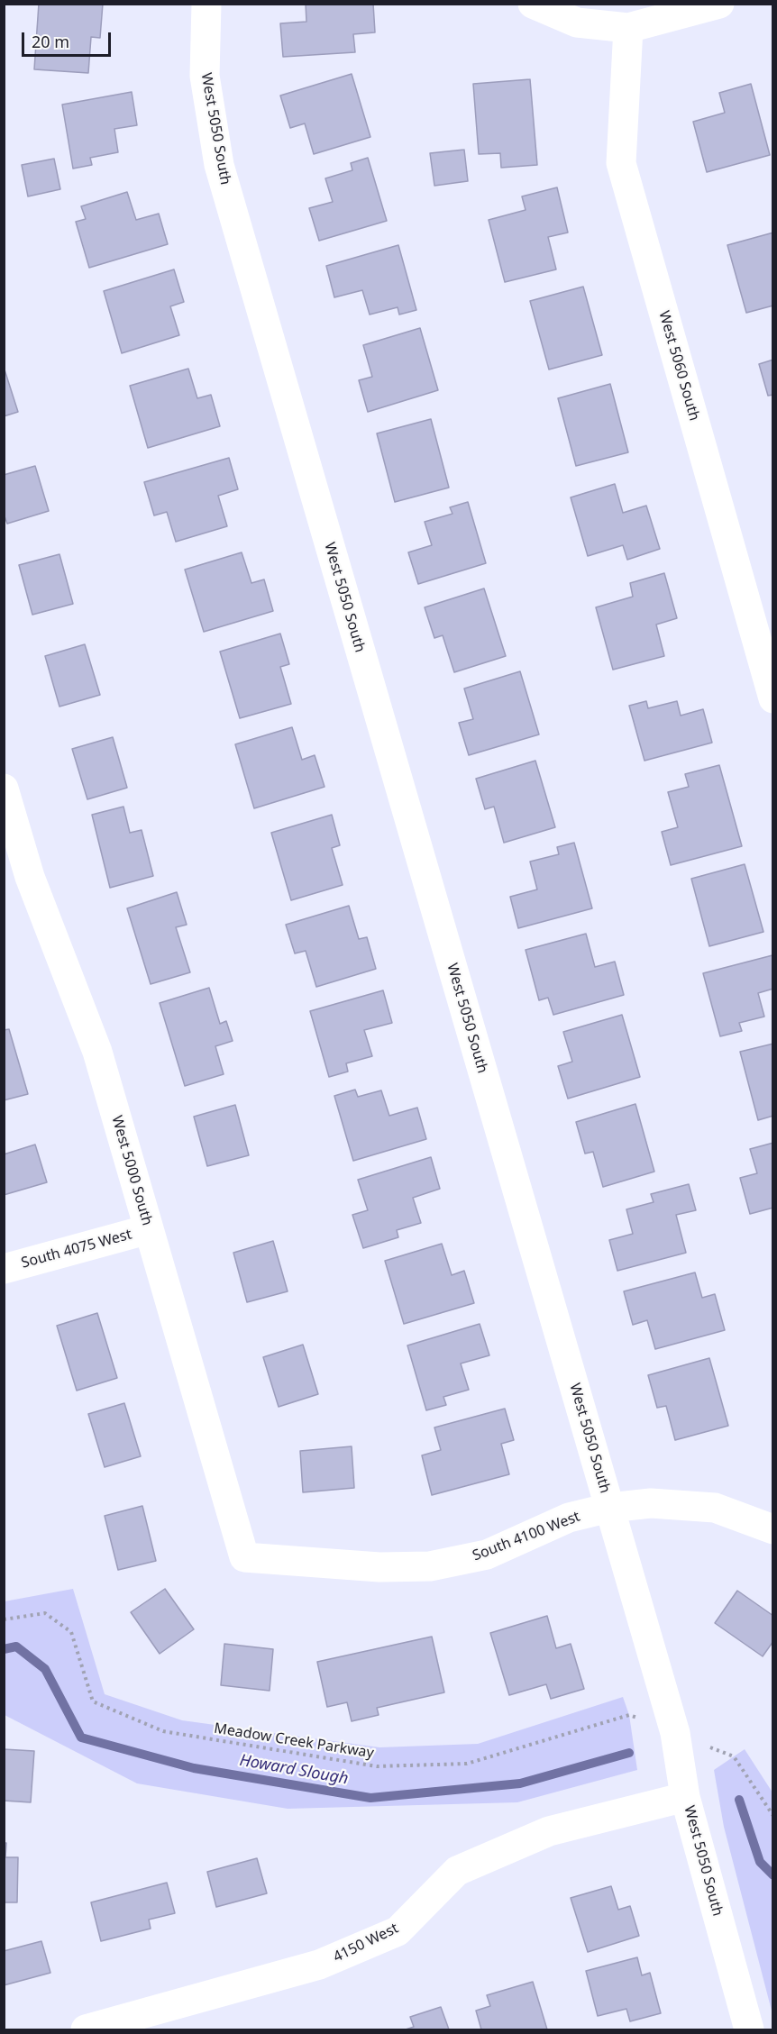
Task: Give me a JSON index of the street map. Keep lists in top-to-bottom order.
{
  "streets": {
    "street": [
      "West 5050 South",
      "West 5060 South",
      "West 5000 South",
      "South 4075 West",
      "South 4100 West",
      "4150 West"
    ],
    "path": ["Meadow Creek Parkway"]
  },
  "crossings": [
    ["West 5050 South", "South 4100 West"],
    ["West 5050 South", "4150 West"],
    ["West 5000 South", "South 4075 West"],
    ["West 5000 South", "South 4100 West"]
  ],
  "water": ["Howard Slough"],
  "scale_bar": "20 m"
}
